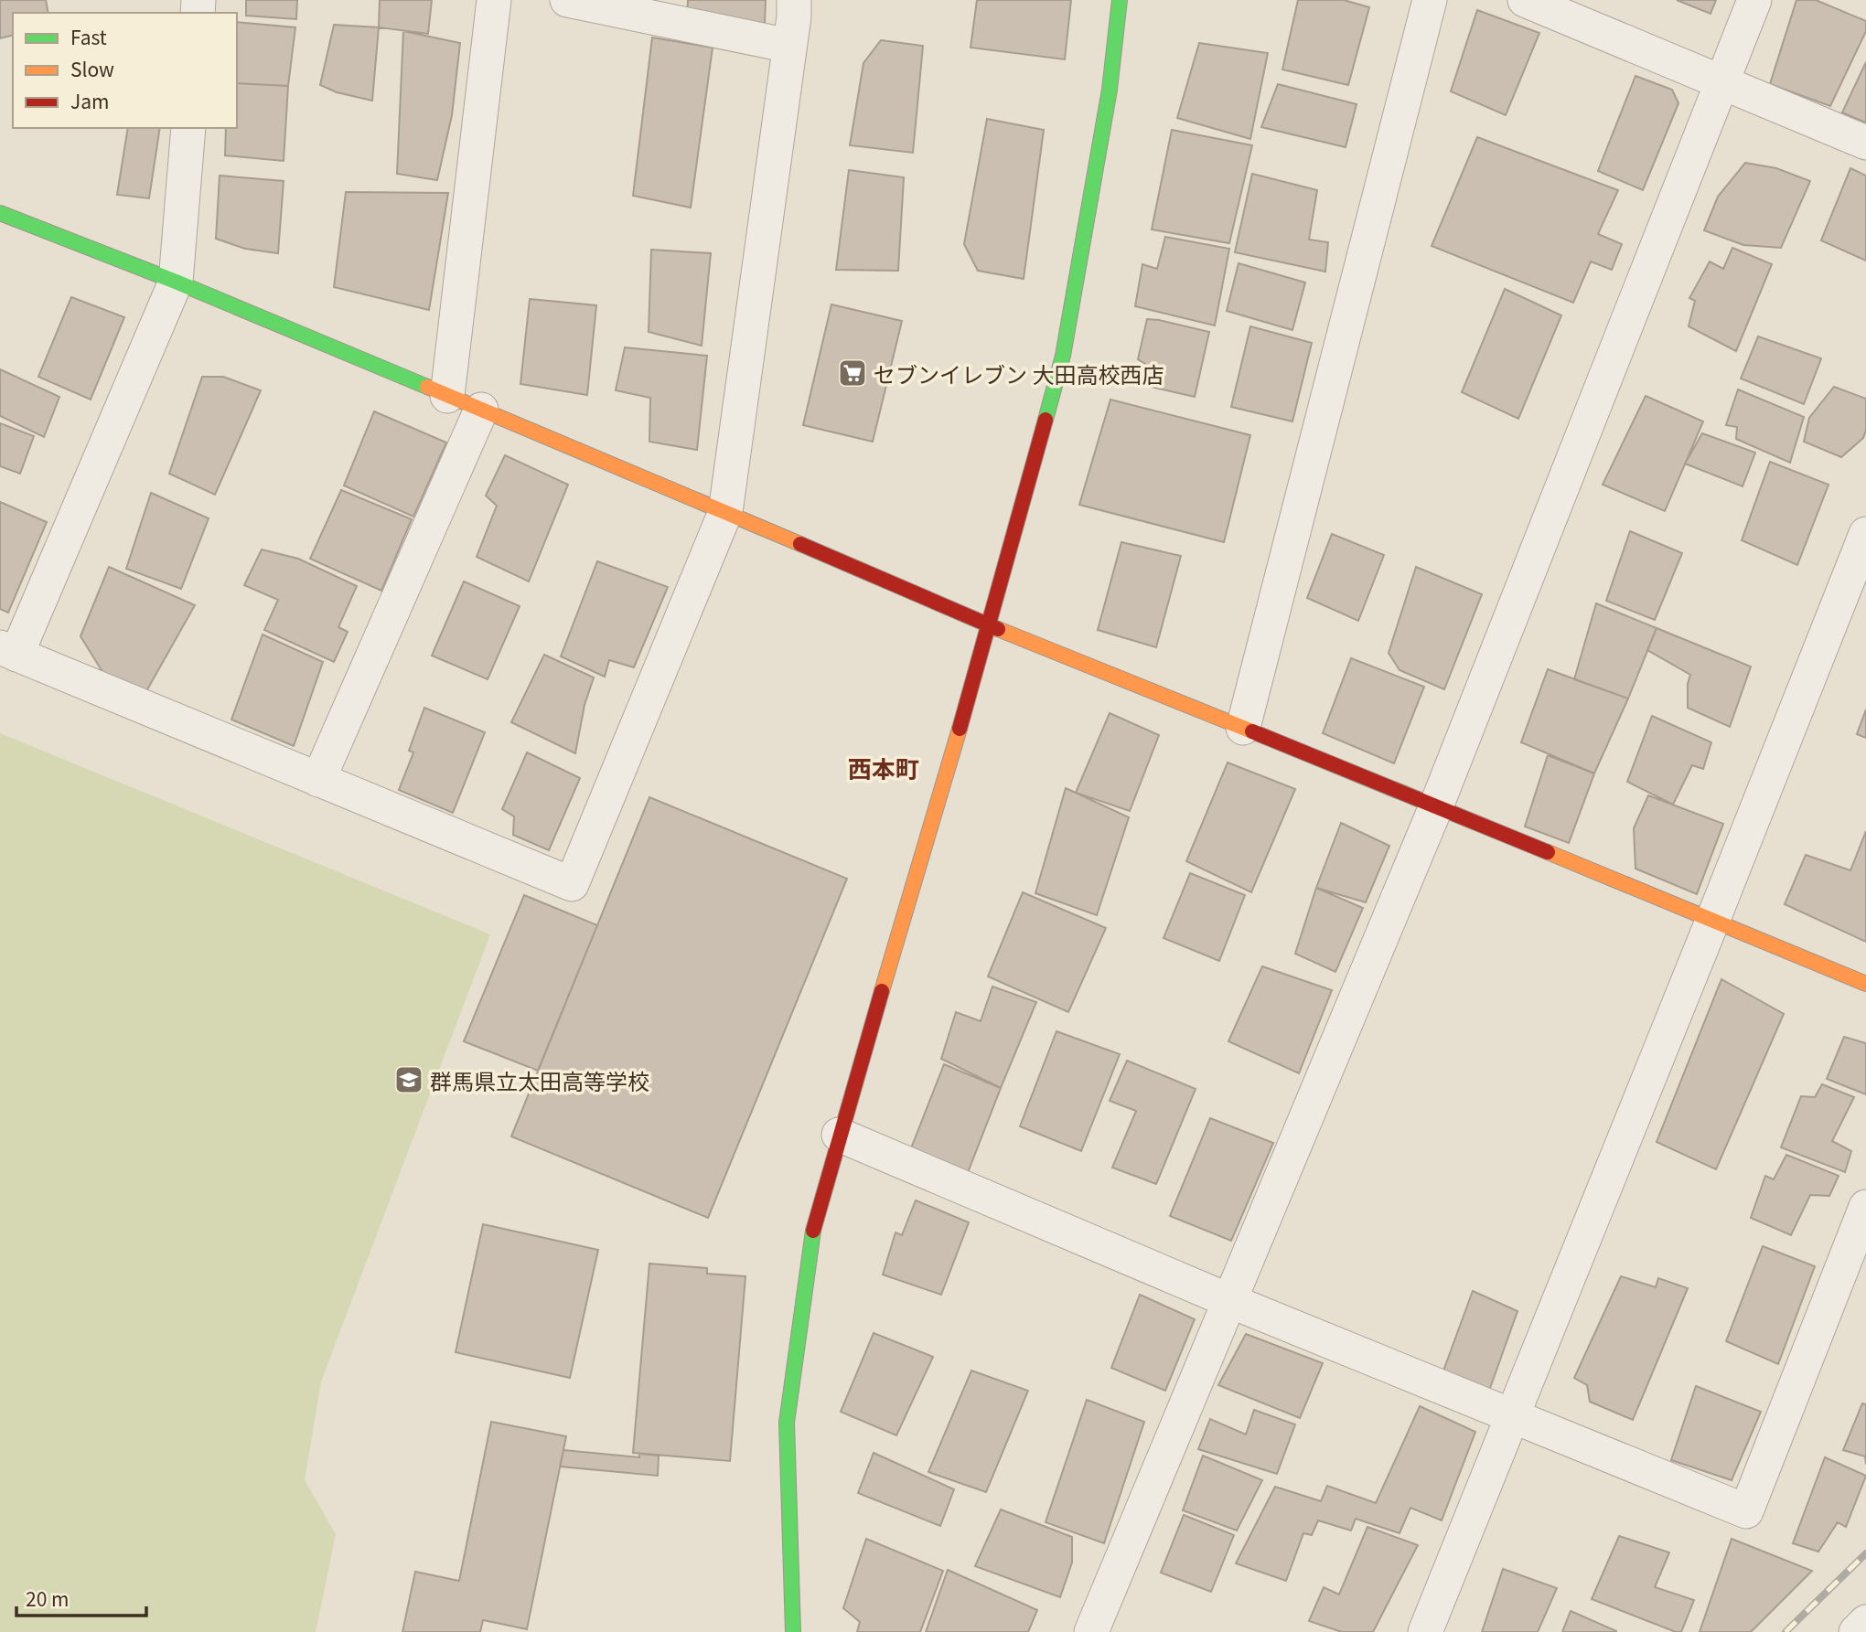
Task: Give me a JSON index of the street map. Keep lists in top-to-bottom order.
{
  "districts": ["西本町"],
  "places": {
    "supermarket": ["セブンイレブン 大田高校西店"],
    "school or university": ["群馬県立太田高等学校"]
  },
  "legend": ["Fast", "Slow", "Jam"],
  "scale_bar": "20 m"
}
